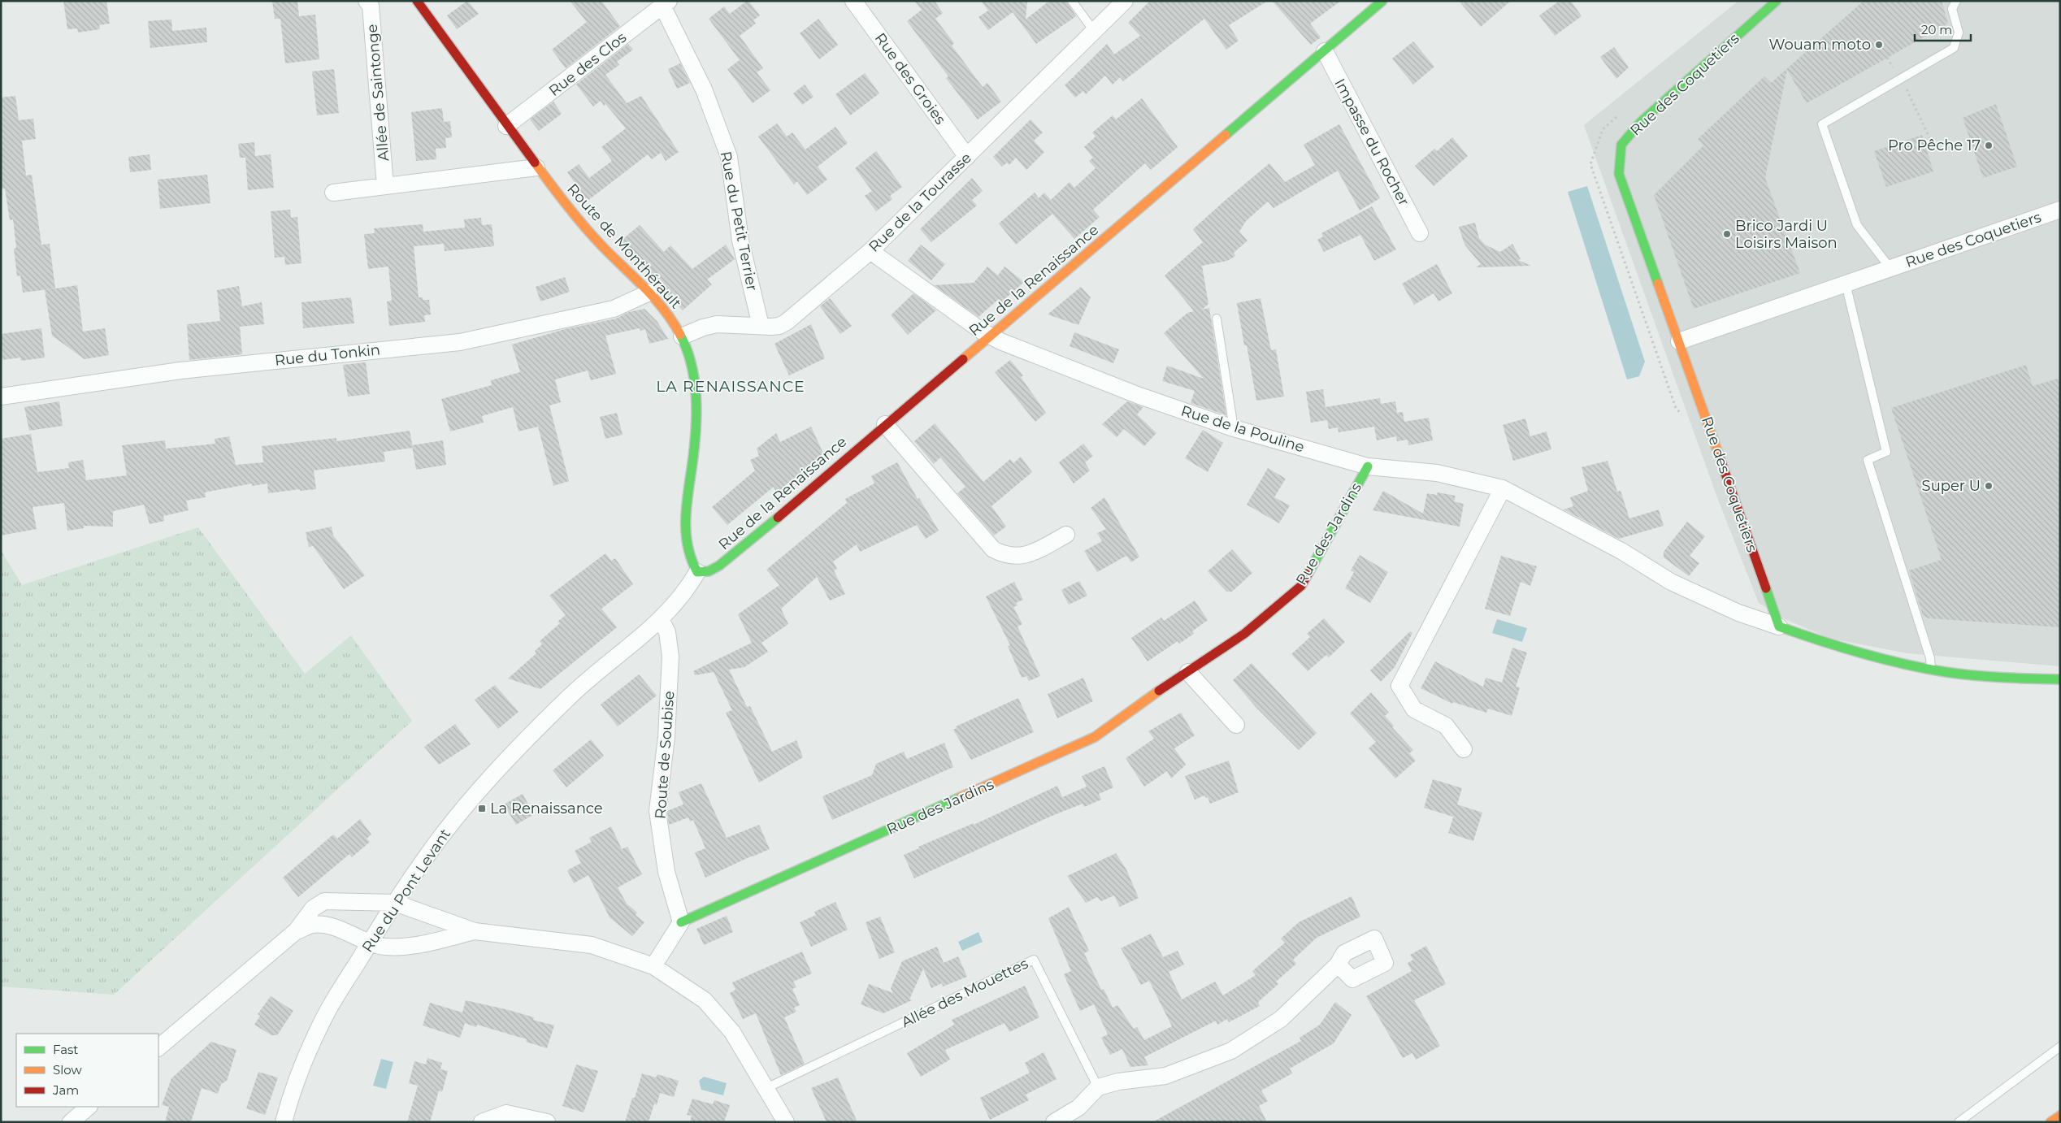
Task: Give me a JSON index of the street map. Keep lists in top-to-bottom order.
{
  "streets": {
    "main road": [
      "Rue des Coquetiers",
      "Route de Monthérault",
      "Rue de la Renaissance",
      "Rue des Jardins"
    ],
    "street": [
      "Rue des Clos",
      "Rue des Groies",
      "Allée de Saintonge",
      "Impasse du Rocher",
      "Rue de la Tourasse",
      "Rue du Petit Terrier",
      "Rue du Tonkin",
      "Rue de la Pouline",
      "Route de Soubise",
      "Rue du Pont Levant"
    ],
    "lane": ["Allée des Mouettes"]
  },
  "crossings": [
    ["Rue des Clos", "Rue du Petit Terrier"],
    ["Rue des Clos", "Route de Monthérault"],
    ["Rue des Groies", "Rue de la Tourasse"],
    ["Rue des Coquetiers", "Rue de la Pouline"],
    ["Impasse du Rocher", "Rue de la Renaissance"],
    ["Rue de la Tourasse", "Rue du Petit Terrier"],
    ["Rue de la Tourasse", "Route de Monthérault"],
    ["Rue de la Tourasse", "Rue de la Pouline"],
    ["Route de Monthérault", "Rue de la Renaissance"],
    ["Route de Monthérault", "Rue du Tonkin"],
    ["Route de Monthérault", "Rue du Pont Levant"],
    ["Rue de la Renaissance", "Rue de la Pouline"],
    ["Rue de la Renaissance", "Rue du Pont Levant"],
    ["Rue de la Pouline", "Rue des Jardins"],
    ["Rue des Jardins", "Route de Soubise"],
    ["Route de Soubise", "Rue du Pont Levant"]
  ],
  "districts": ["LA RENAISSANCE"],
  "places": {
    "other": [
      "Wouam moto",
      "Pro Pêche 17",
      "Brico Jardi U Loisirs Maison",
      "Super U"
    ],
    "transit": ["La Renaissance"]
  },
  "legend": ["Fast", "Slow", "Jam"],
  "scale_bar": "20 m"
}
